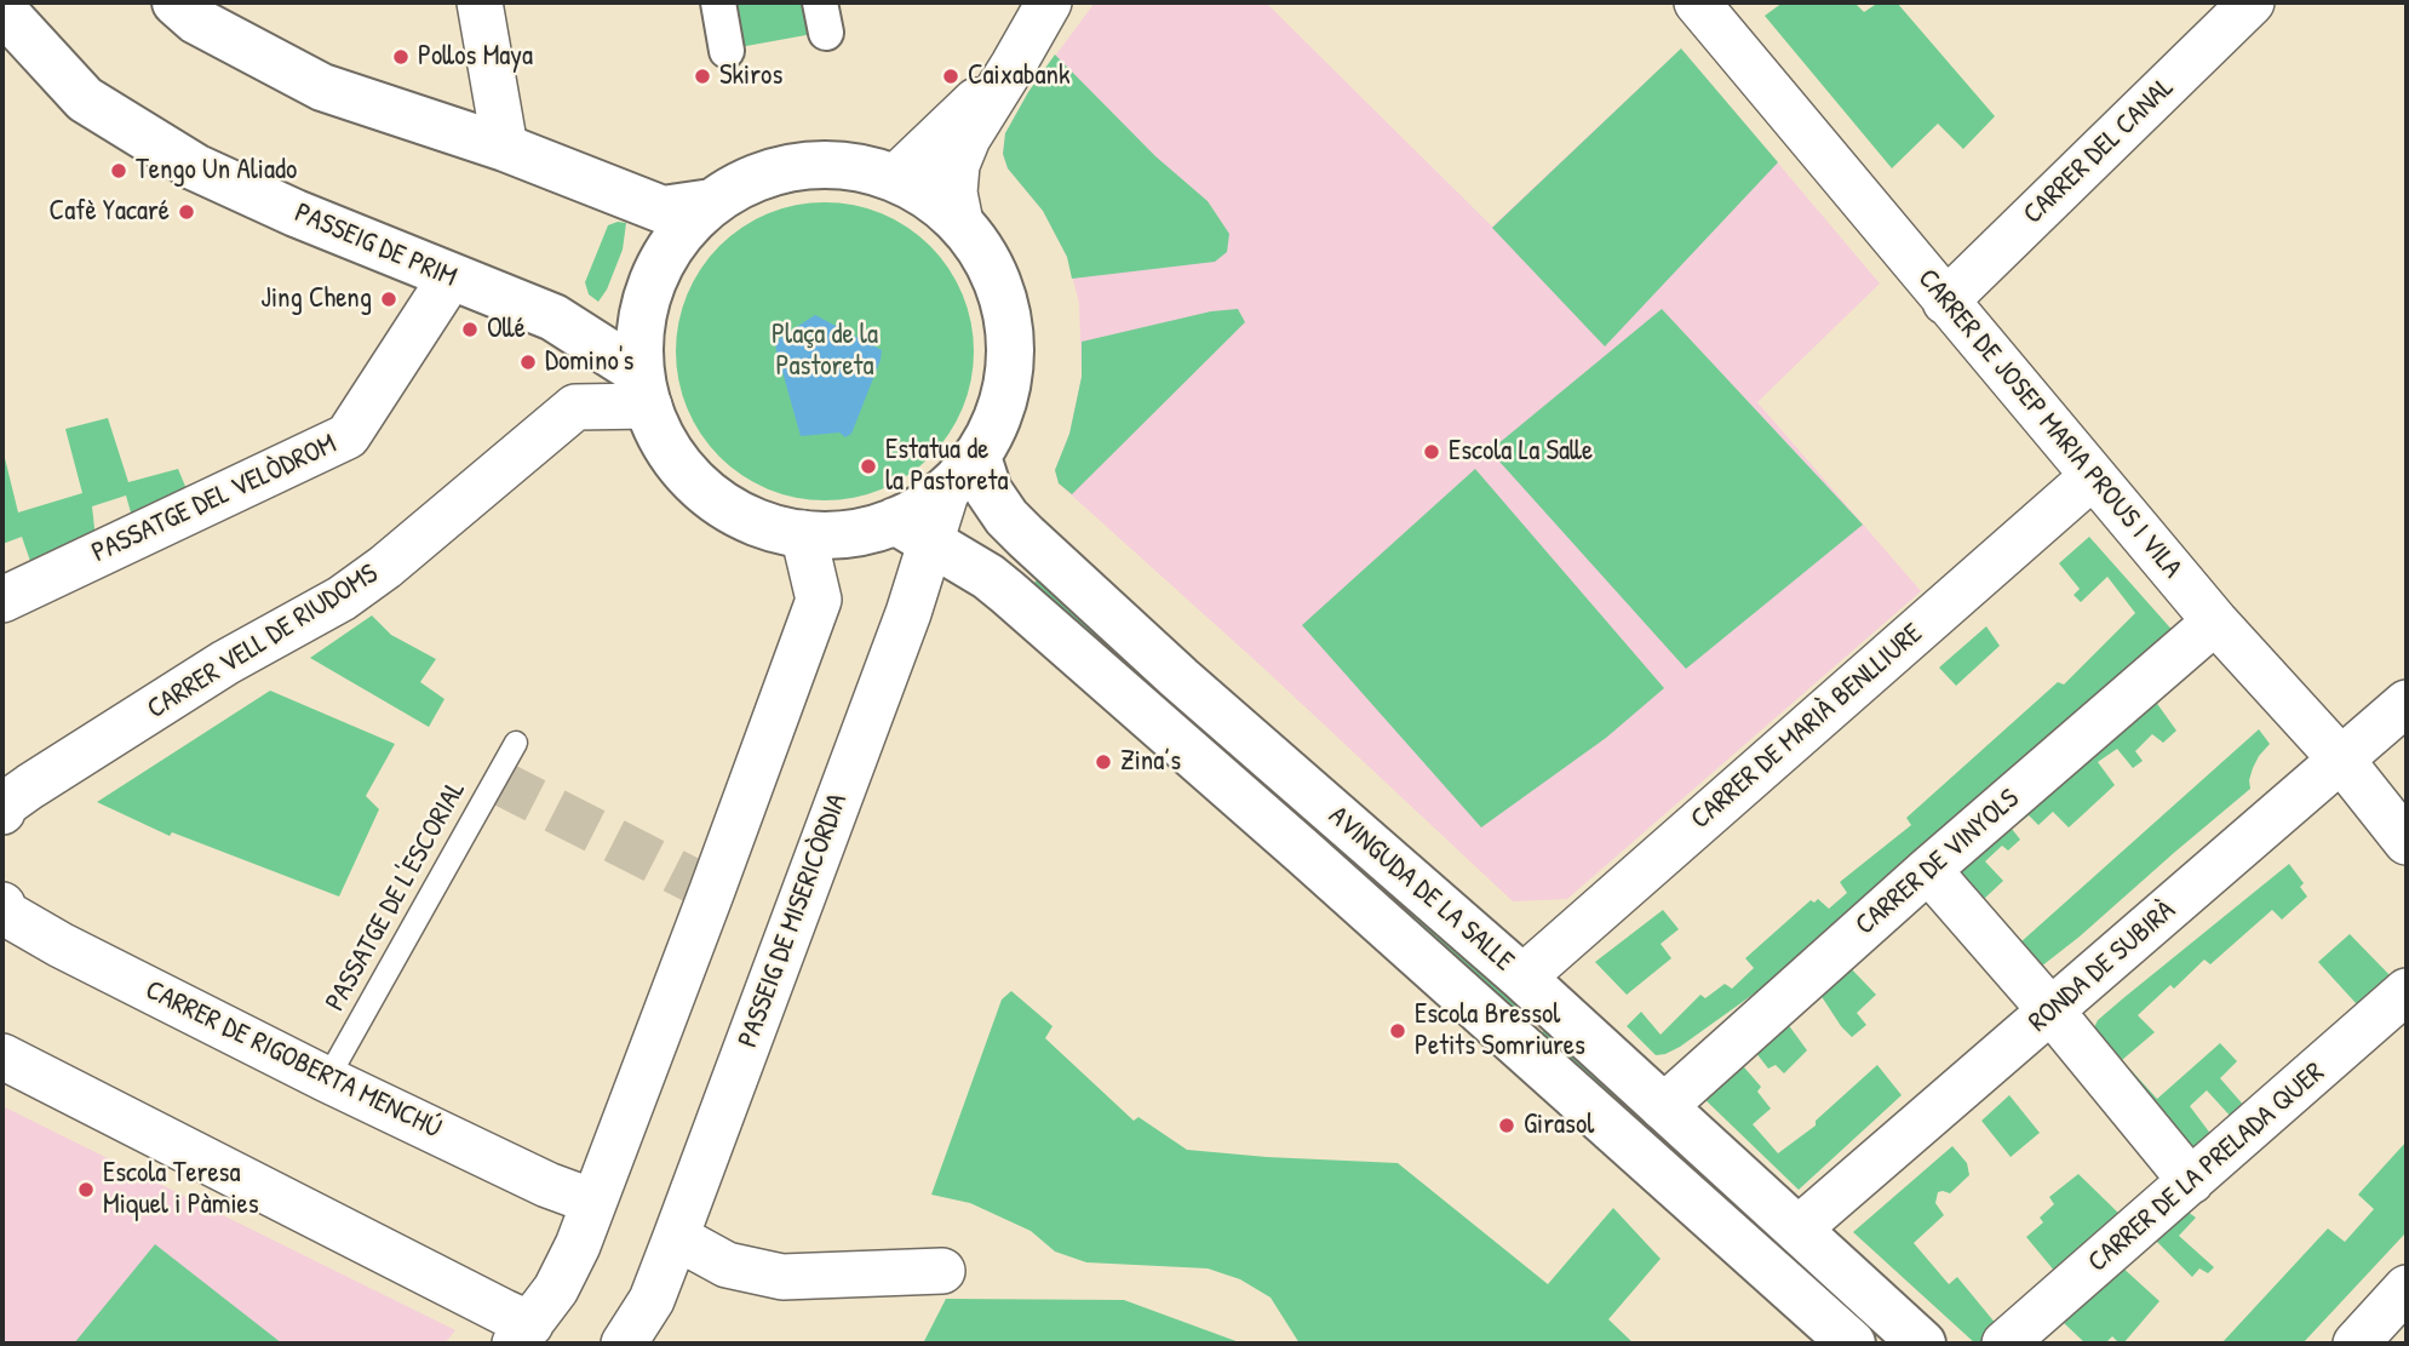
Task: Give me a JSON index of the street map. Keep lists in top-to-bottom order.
{
  "streets": {
    "street": [
      "CARRER DEL CANAL",
      "PASSEIG DE PRIM",
      "CARRER DE JOSEP MARIA PROUS I VILA",
      "PASSATGE DEL VELÒDROM",
      "CARRER VELL DE RIUDOMS",
      "CARRER DE MARIÀ BENLLIURE",
      "CARRER DE VINYOLS",
      "AVINGUDA DE LA SALLE",
      "PASSEIG DE MISERICÒRDIA",
      "RONDA DE SUBIRÀ",
      "CARRER DE RIGOBERTA MENCHÚ",
      "CARRER DE LA PRELADA QUER"
    ],
    "lane": ["PASSATGE DE L'ESCORIAL"]
  },
  "crossings": [
    ["CARRER DEL CANAL", "CARRER DE JOSEP MARIA PROUS I VILA"],
    ["PASSEIG DE PRIM", "PASSATGE DEL VELÒDROM"],
    ["PASSEIG DE PRIM", "CARRER VELL DE RIUDOMS"],
    ["CARRER DE JOSEP MARIA PROUS I VILA", "CARRER DE MARIÀ BENLLIURE"],
    ["CARRER DE JOSEP MARIA PROUS I VILA", "CARRER DE VINYOLS"],
    ["CARRER DE JOSEP MARIA PROUS I VILA", "RONDA DE SUBIRÀ"],
    ["CARRER DE MARIÀ BENLLIURE", "AVINGUDA DE LA SALLE"],
    ["CARRER DE VINYOLS", "AVINGUDA DE LA SALLE"],
    ["AVINGUDA DE LA SALLE", "PASSEIG DE MISERICÒRDIA"],
    ["AVINGUDA DE LA SALLE", "RONDA DE SUBIRÀ"],
    ["PASSATGE DE L'ESCORIAL", "CARRER DE RIGOBERTA MENCHÚ"]
  ],
  "parks": ["Plaça de la Pastoreta"],
  "places": [
    "Pollos Maya",
    "Skiros",
    "Caixabank",
    "Tengo Un Aliado",
    "Cafè Yacaré",
    "Jing Cheng",
    "Ollé",
    "Domino's",
    "Escola La Salle",
    "Estatua de la Pastoreta",
    "Zina’s",
    "Escola Bressol Petits Somriures",
    "Girasol",
    "Escola Teresa Miquel i Pàmies"
  ]
}
